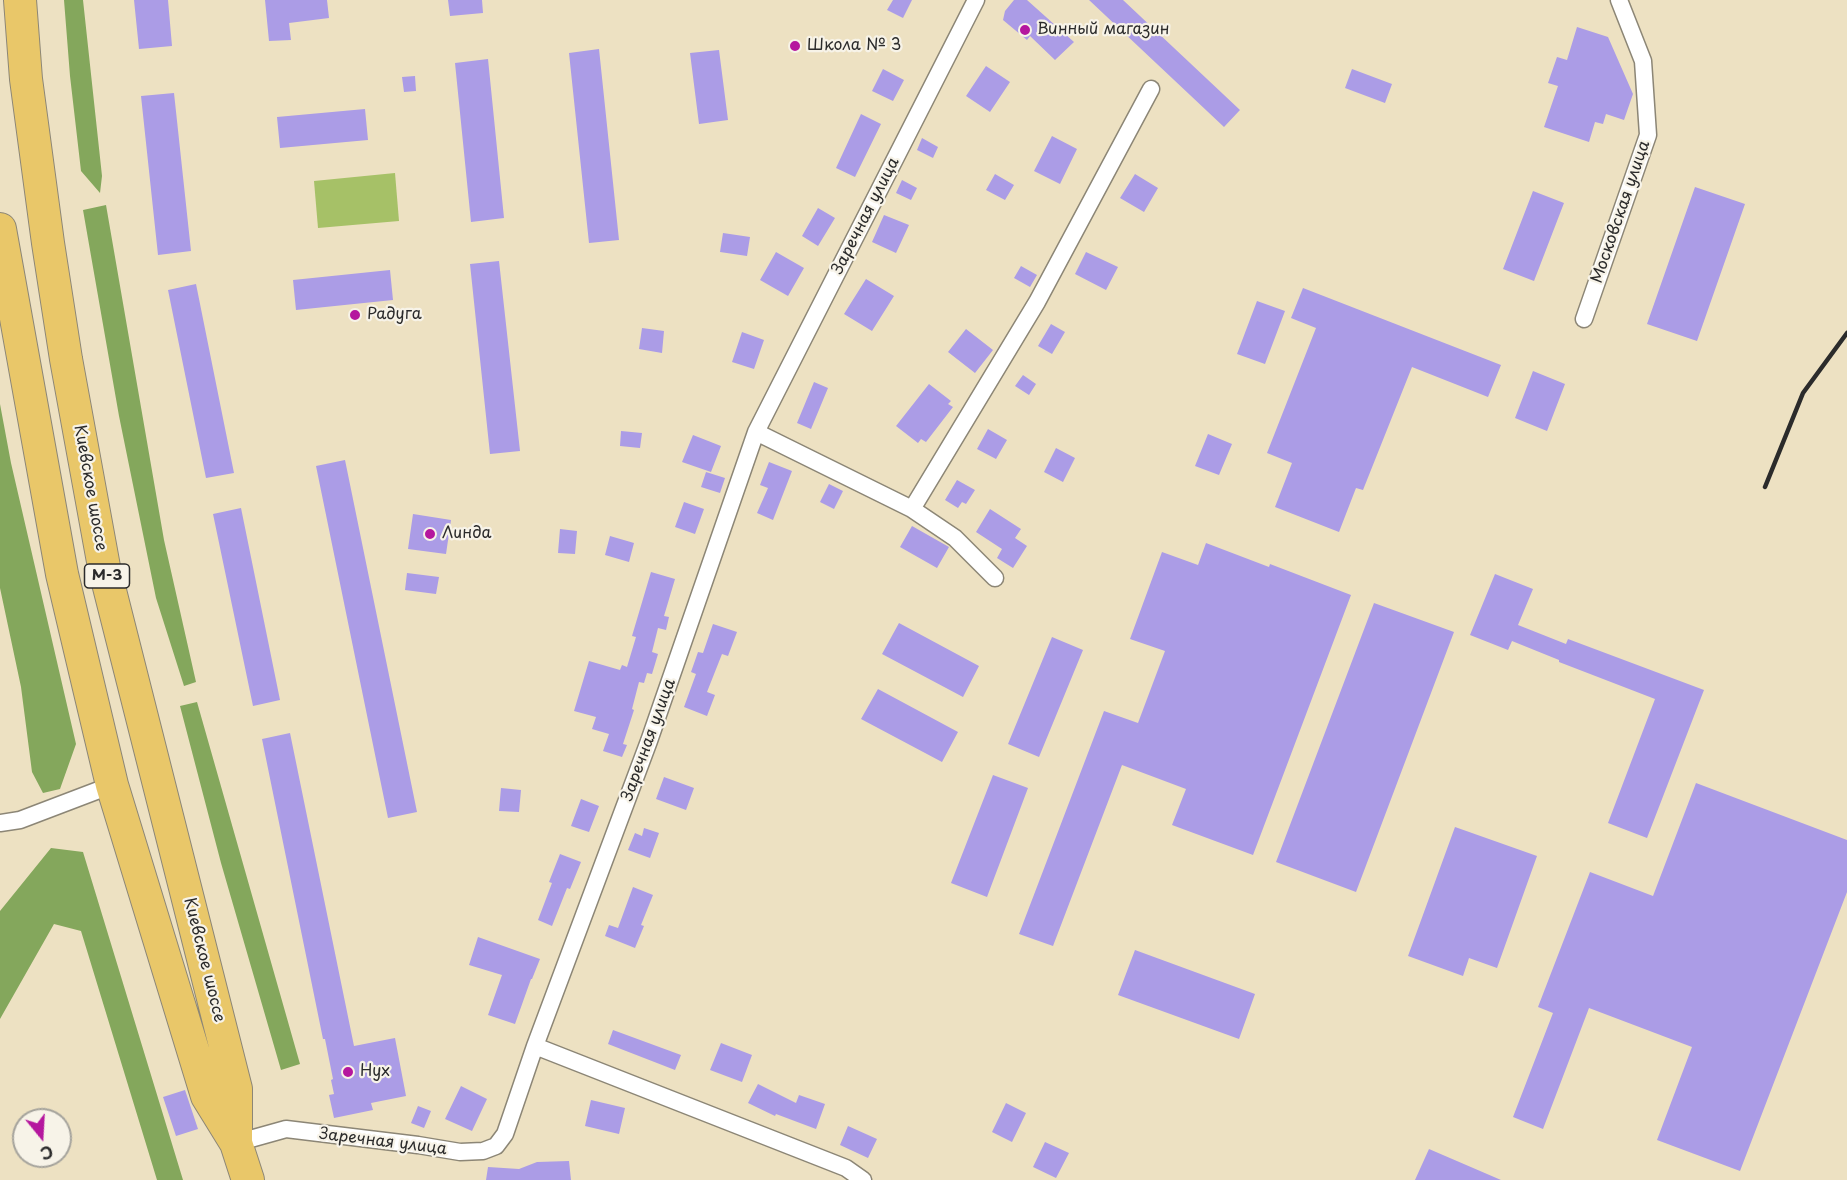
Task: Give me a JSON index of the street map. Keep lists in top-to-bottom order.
{
  "streets": {
    "highway": ["Киевское шоссе", "М-3"],
    "street": ["Московская улица", "Заречная улица"]
  },
  "crossings": [
    ["Заречная улица", "Киевское шоссе"]
  ],
  "places": [
    "Винный магазин",
    "Школа № 3",
    "Радуга",
    "Линда",
    "Нух"
  ],
  "north": "bottom"
}
